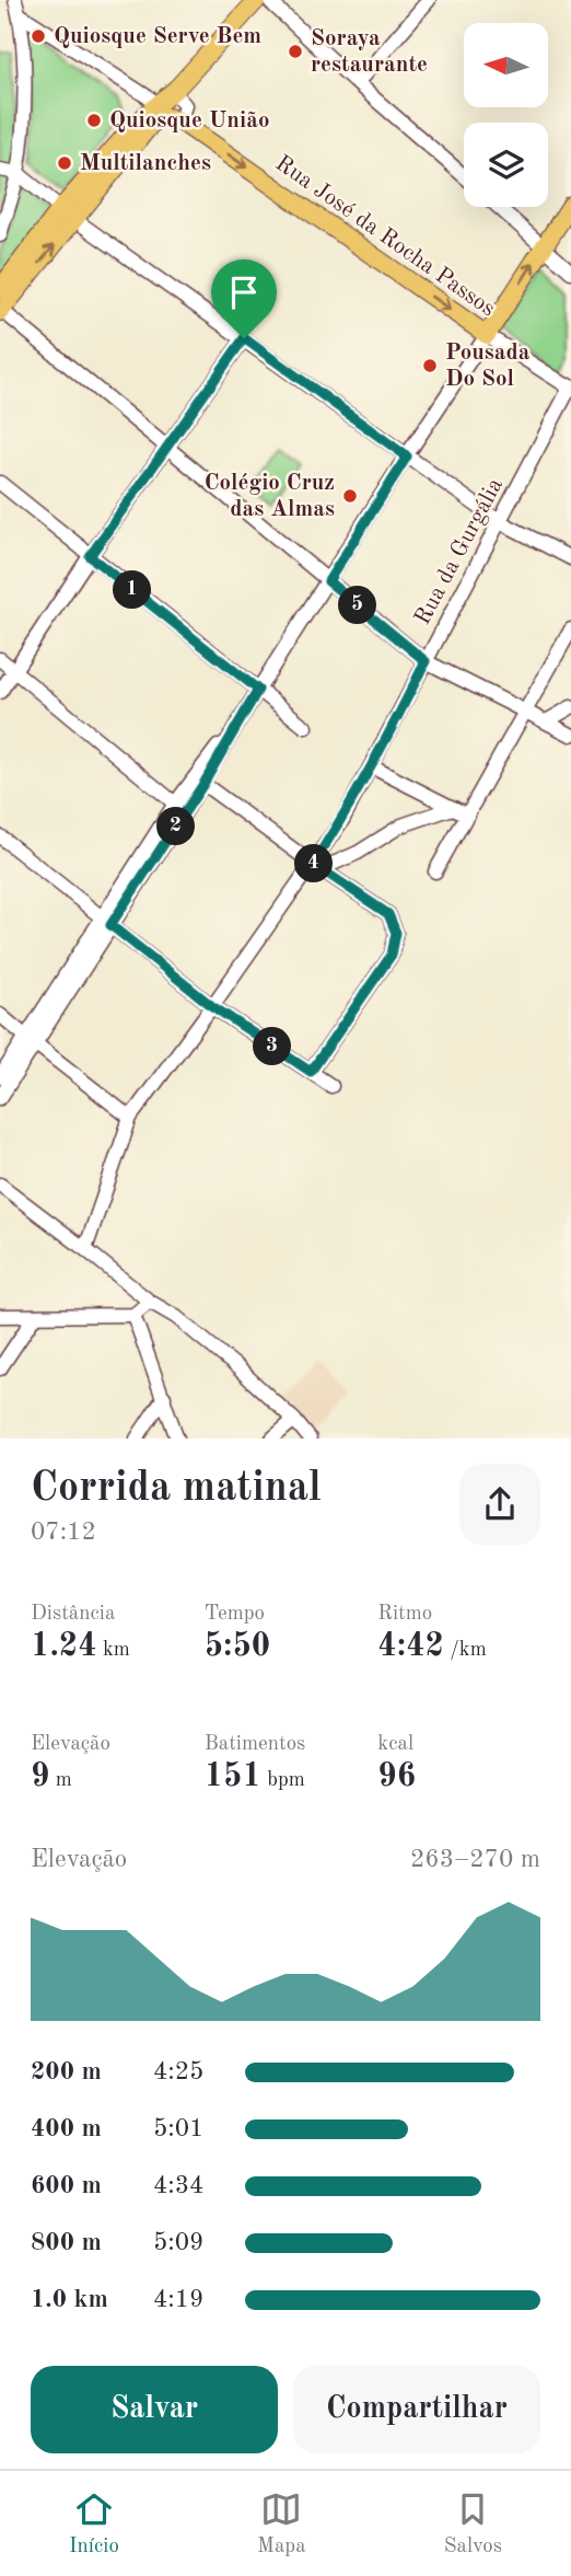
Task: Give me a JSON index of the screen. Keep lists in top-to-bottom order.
{
  "streets": {
    "main road": ["Rua José da Rocha Passos"],
    "street": ["Rua da Gurgália"]
  },
  "crossings": [
    ["Rua José da Rocha Passos", "Rua da Gurgália"]
  ],
  "one_way": ["Rua José da Rocha Passos"],
  "places": [
    "Quiosque Serve Bem",
    "Soraya restaurante",
    "Quiosque União",
    "Multilanches",
    "Pousada Do Sol",
    "Colégio Cruz das Almas"
  ],
  "north": "left",
  "page": {
    "pins": [
      "1",
      "5",
      "2",
      "4",
      "3"
    ],
    "heading": ["Corrida matinal", "07:12"],
    "stats": [
      ["Distância", "1.24 km"],
      ["Tempo", "5:50"],
      ["Ritmo", "4:42 /km"],
      ["Elevação", "9 m"],
      ["Batimentos", "151 bpm"],
      ["kcal", "96"]
    ],
    "chart": ["Elevação", "263–270 m"],
    "list": [
      {
        "name": "200 m",
        "note": "4:25"
      },
      {
        "name": "400 m",
        "note": "5:01"
      },
      {
        "name": "600 m",
        "note": "4:34"
      },
      {
        "name": "800 m",
        "note": "5:09"
      },
      {
        "name": "1.0 km",
        "note": "4:19"
      }
    ],
    "buttons": ["Salvar", "Compartilhar"],
    "tabs": ["Início", "Mapa", "Salvos"]
  }
}
